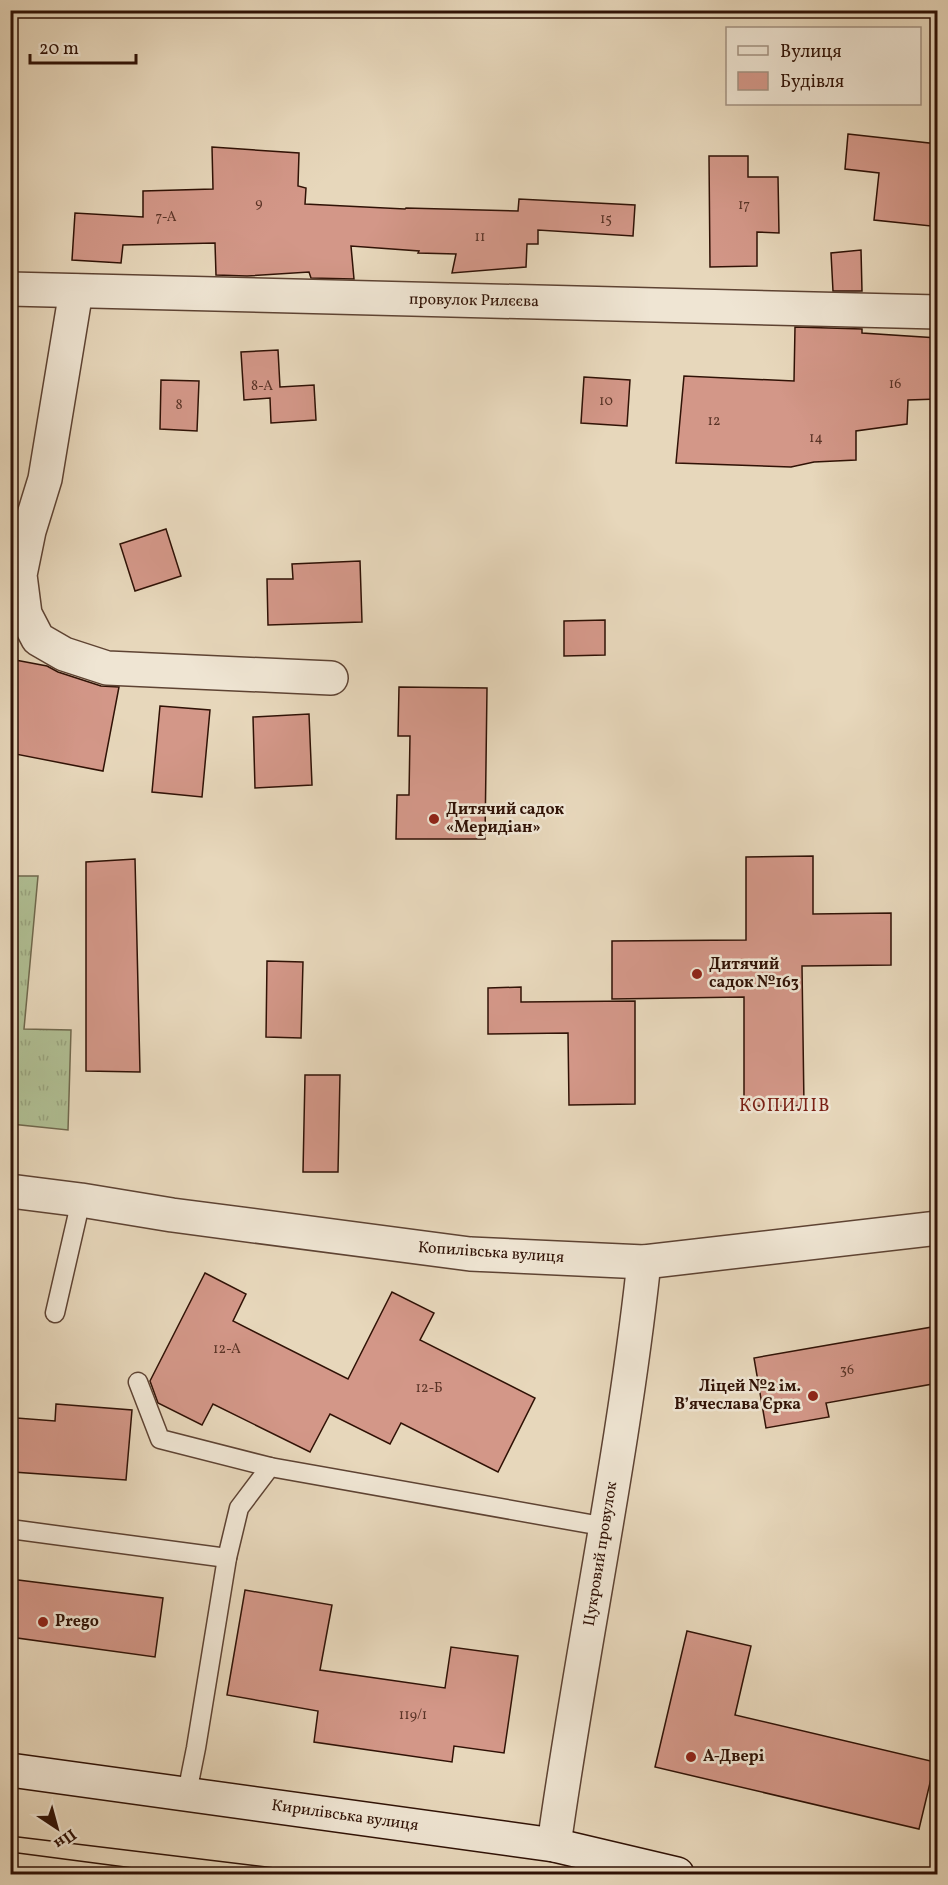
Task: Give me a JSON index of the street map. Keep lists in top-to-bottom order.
{
  "streets": {
    "street": [
      "провулок Рилєєва",
      "Копилівська вулиця",
      "Цукровий провулок",
      "Кирилівська вулиця"
    ]
  },
  "crossings": [
    ["Копилівська вулиця", "Цукровий провулок"],
    ["Цукровий провулок", "Кирилівська вулиця"]
  ],
  "districts": ["КОПИЛІВ"],
  "places": [
    "Дитячий садок «Меридіан»",
    "Дитячий садок №163",
    "Ліцей №2 ім. В’ячеслава Єрка",
    "Prego",
    "А-Двері"
  ],
  "house_numbers": [
    "9",
    "17",
    "7-А",
    "15",
    "11",
    "16",
    "8-А",
    "10",
    "8",
    "12",
    "14",
    "12-А",
    "36",
    "12-Б",
    "119/1"
  ],
  "legend": ["Вулиця", "Будівля"],
  "scale_bar": "20 m",
  "north": "bottom right"
}
